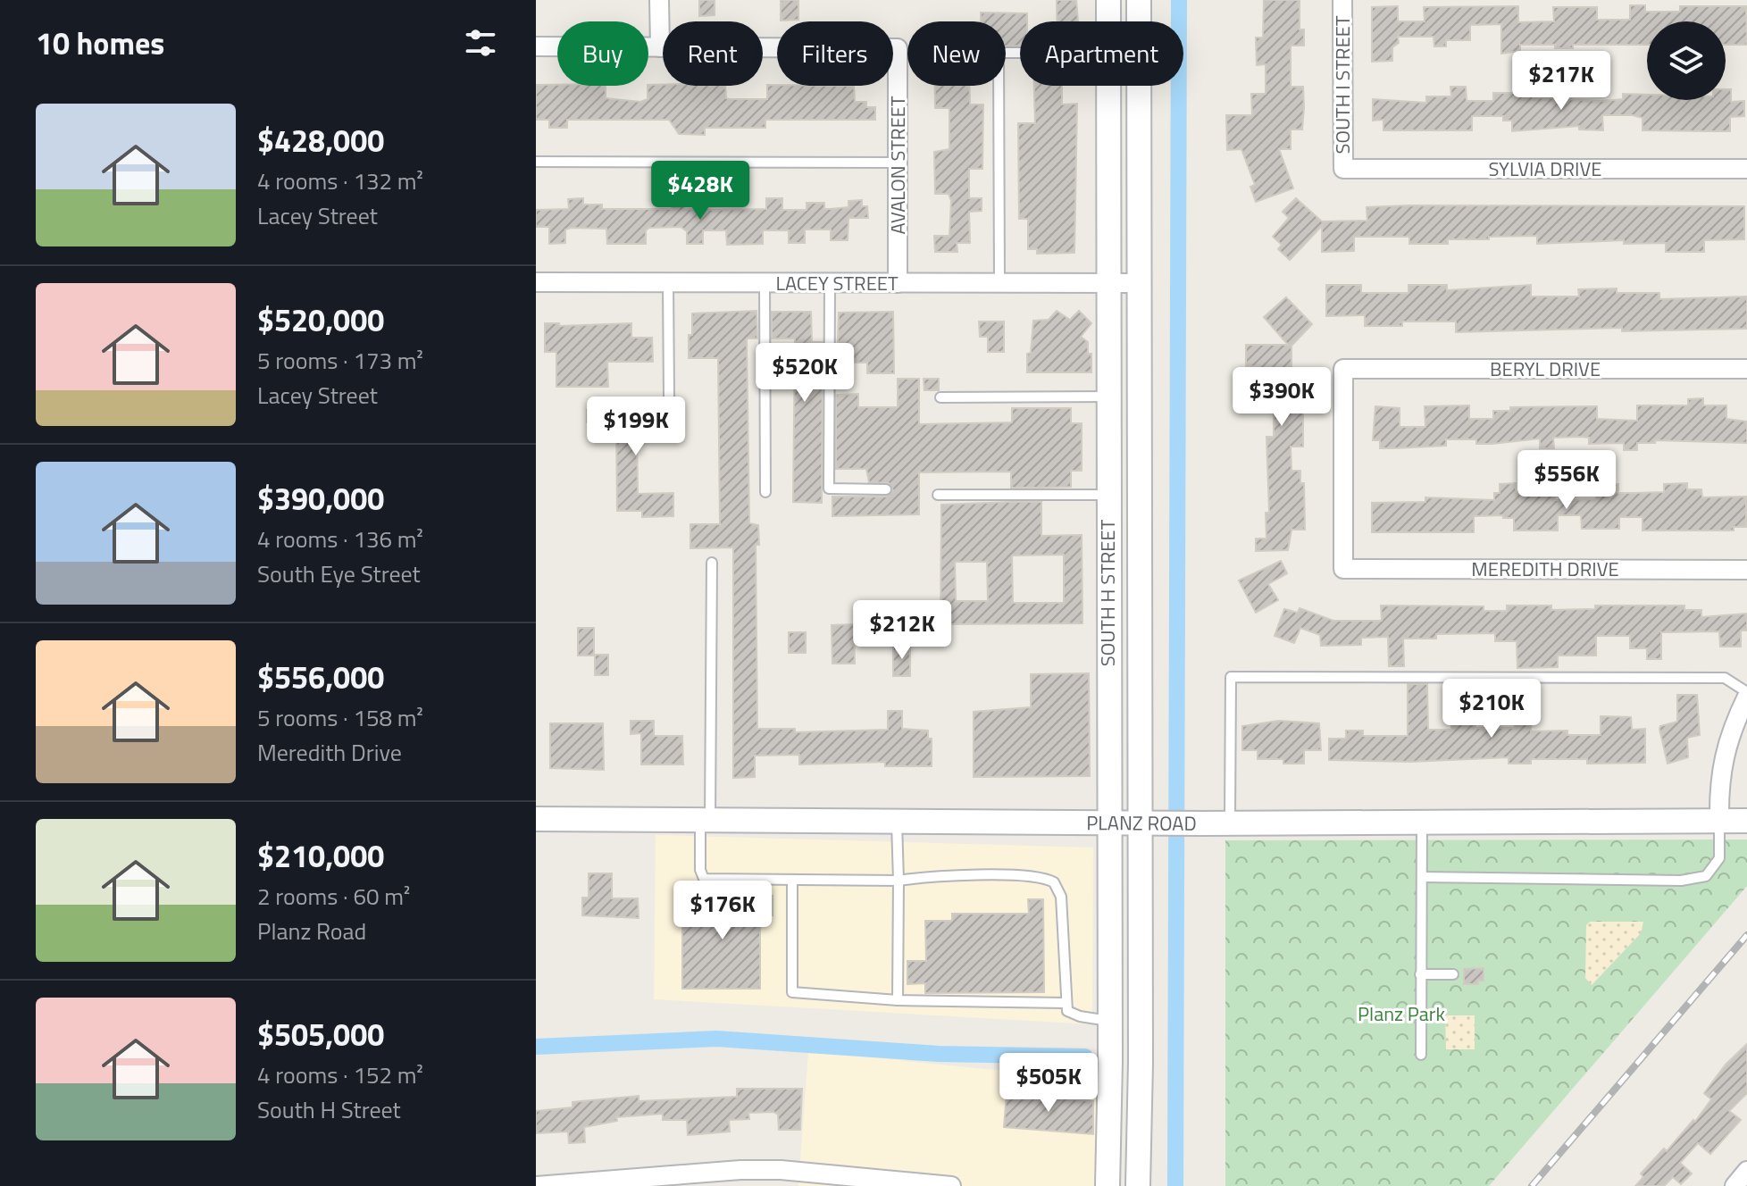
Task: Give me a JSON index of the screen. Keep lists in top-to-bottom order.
{
  "streets": {
    "street": [
      "SOUTH I STREET",
      "AVALON STREET",
      "SYLVIA DRIVE",
      "LACEY STREET",
      "BERYL DRIVE",
      "MEREDITH DRIVE",
      "SOUTH H STREET",
      "PLANZ ROAD"
    ]
  },
  "crossings": [
    ["SOUTH I STREET", "SYLVIA DRIVE"],
    ["AVALON STREET", "LACEY STREET"],
    ["LACEY STREET", "SOUTH H STREET"],
    ["BERYL DRIVE", "MEREDITH DRIVE"],
    ["SOUTH H STREET", "PLANZ ROAD"]
  ],
  "parks": ["Planz Park"],
  "page": {
    "heading": "10 homes",
    "chip": [
      "Buy",
      "Rent",
      "Filters",
      "New",
      "Apartment"
    ],
    "price": [
      "$217K",
      "$428K",
      "$520K",
      "$390K",
      "$199K",
      "$556K",
      "$212K",
      "$210K",
      "$176K",
      "$505K"
    ],
    "list": [
      {
        "name": "$428,000",
        "note": "4 rooms · 132 m² · Lacey Street"
      },
      {
        "name": "$520,000",
        "note": "5 rooms · 173 m² · Lacey Street"
      },
      {
        "name": "$390,000",
        "note": "4 rooms · 136 m² · South Eye Street"
      },
      {
        "name": "$556,000",
        "note": "5 rooms · 158 m² · Meredith Drive"
      },
      {
        "name": "$210,000",
        "note": "2 rooms · 60 m² · Planz Road"
      },
      {
        "name": "$505,000",
        "note": "4 rooms · 152 m² · South H Street"
      }
    ]
  }
}
